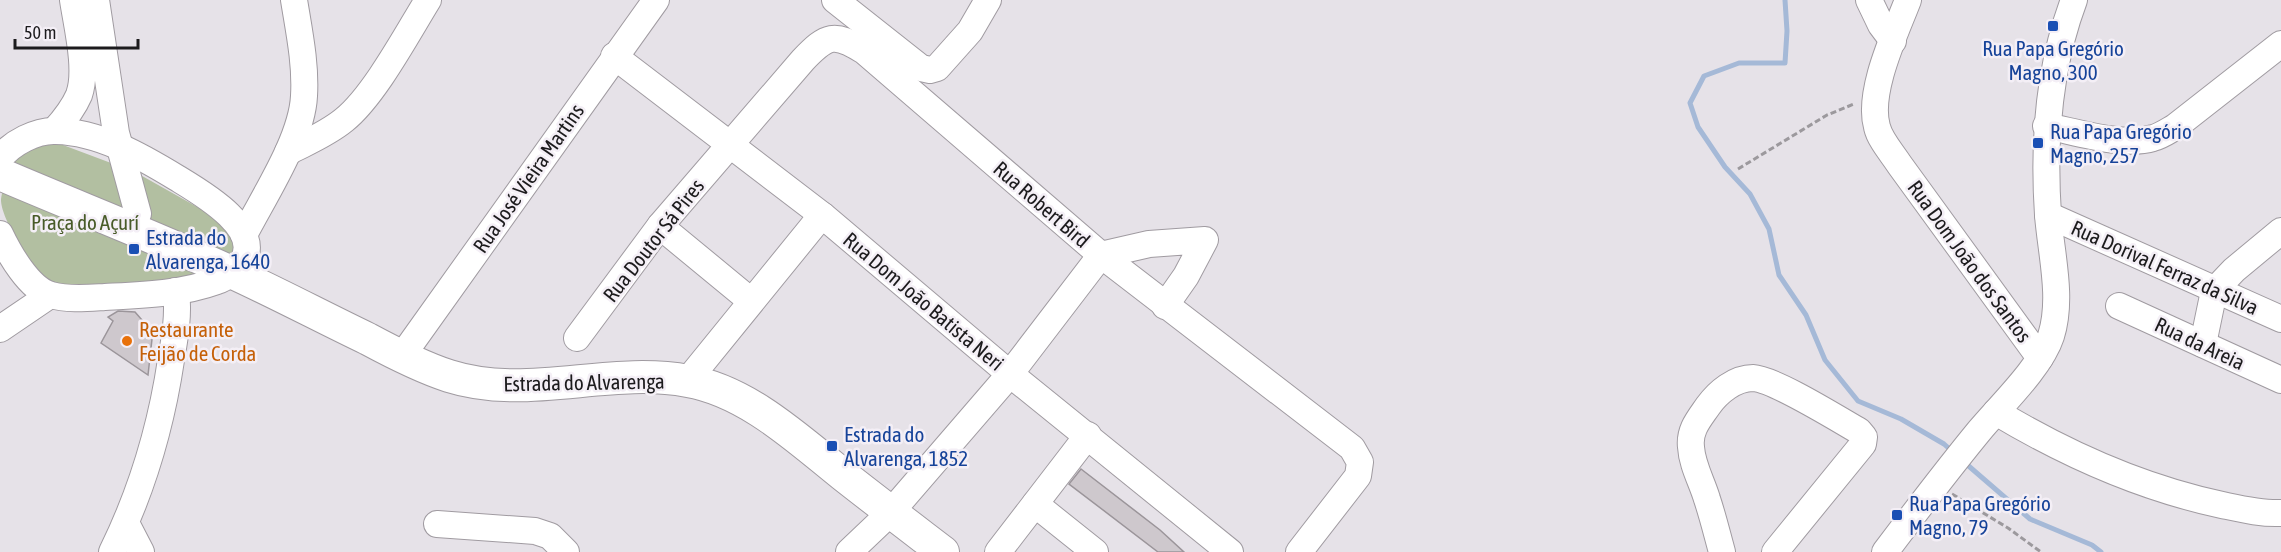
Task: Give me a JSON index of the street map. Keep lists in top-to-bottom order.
{
  "streets": {
    "main road": ["Estrada do Alvarenga"],
    "street": [
      "Rua José Vieira Martins",
      "Rua Robert Bird",
      "Rua Doutor Sá Pires",
      "Rua Dom João dos Santos",
      "Rua Dorival Ferraz da Silva",
      "Rua Dom João Batista Neri",
      "Rua da Areia"
    ]
  },
  "crossings": [
    ["Rua José Vieira Martins", "Rua Dom João Batista Neri"],
    ["Rua José Vieira Martins", "Estrada do Alvarenga"],
    ["Rua Robert Bird", "Rua Doutor Sá Pires"],
    ["Rua Robert Bird", "Rua Dom João Batista Neri"],
    ["Rua Doutor Sá Pires", "Rua Dom João Batista Neri"]
  ],
  "parks": ["Praça do Açurí"],
  "places": {
    "transit": [
      "Rua Papa Gregório Magno, 300",
      "Rua Papa Gregório Magno, 257",
      "Estrada do Alvarenga, 1640",
      "Estrada do Alvarenga, 1852",
      "Rua Papa Gregório Magno, 79"
    ],
    "other": ["Restaurante Feijão de Corda"]
  },
  "scale_bar": "50 m"
}
